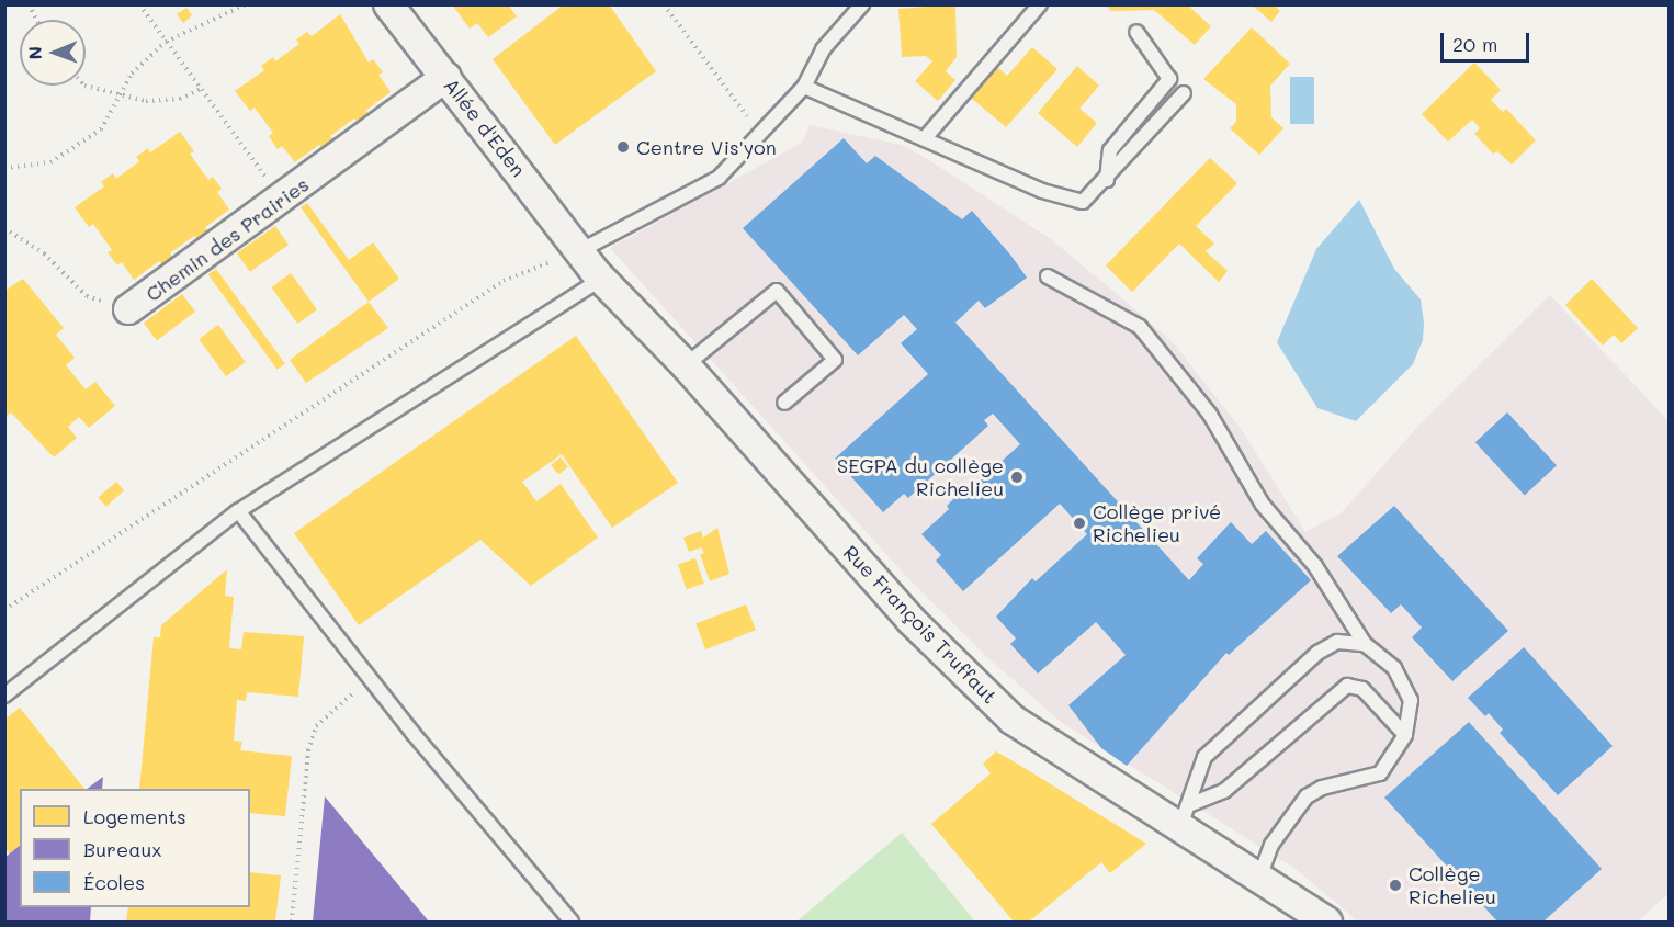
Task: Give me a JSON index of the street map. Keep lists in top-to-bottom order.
{
  "streets": {
    "street": ["Allée d'Eden", "Chemin des Prairies", "Rue François Truffaut"]
  },
  "crossings": [
    ["Allée d'Eden", "Chemin des Prairies"],
    ["Allée d'Eden", "Rue François Truffaut"]
  ],
  "places": [
    "Centre Vis'yon",
    "SEGPA du collège Richelieu",
    "Collège privé Richelieu",
    "Collège Richelieu"
  ],
  "legend": ["Logements", "Bureaux", "Écoles"],
  "scale_bar": "20 m",
  "north": "left"
}
